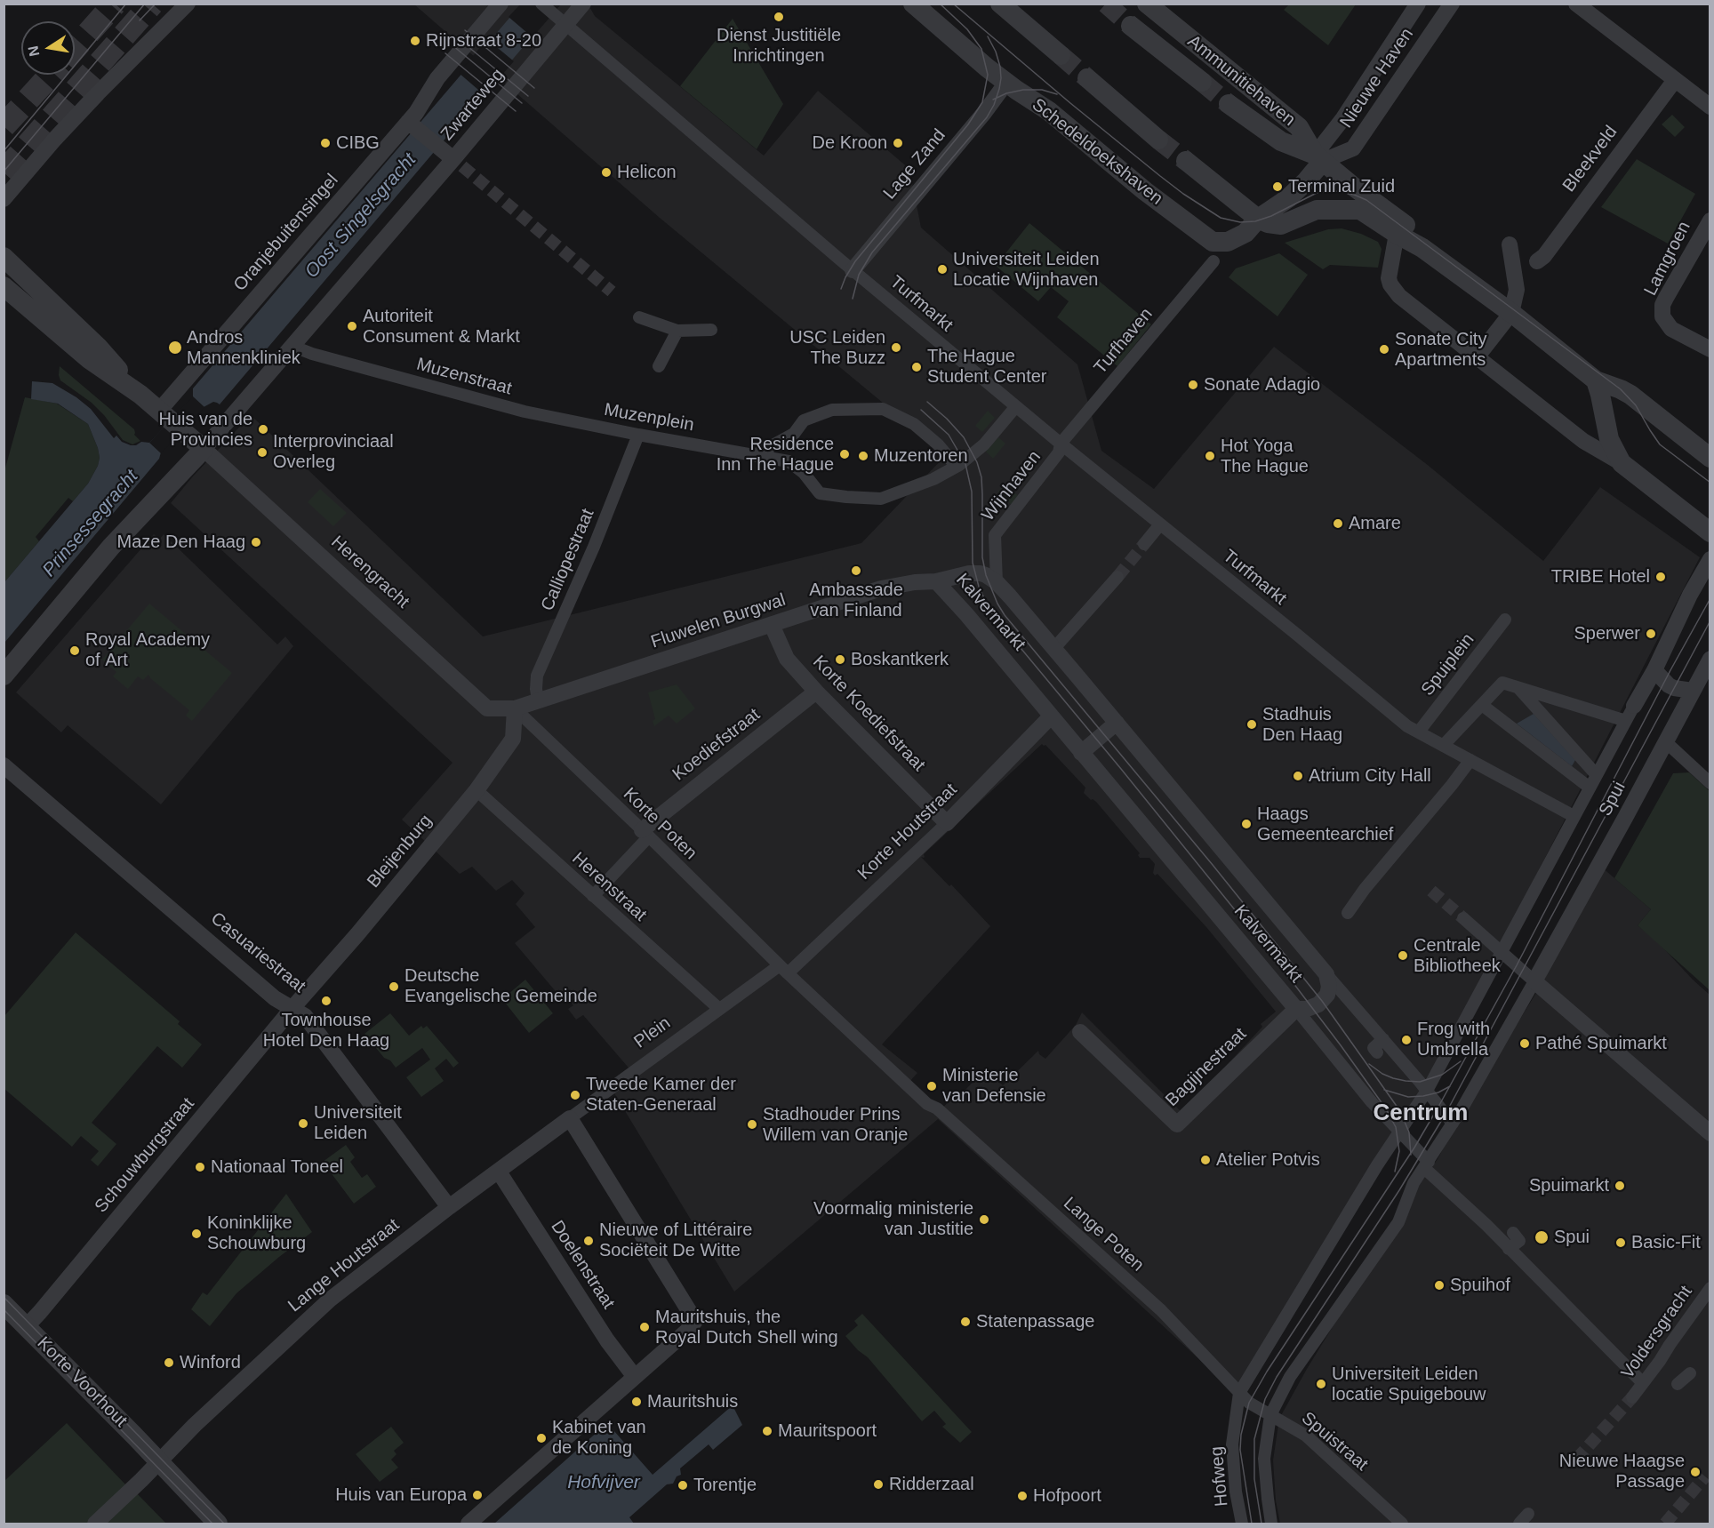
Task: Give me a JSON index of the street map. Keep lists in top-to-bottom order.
{
  "streets": {
    "street": [
      "Nieuwe Haven",
      "Ammunitiehaven",
      "Zwarteweg",
      "Schedeldoekshaven",
      "Bleekveld",
      "Lage Zand",
      "Oranjebuitensingel",
      "Lamgroen",
      "Turfmarkt",
      "Turfhaven",
      "Muzenstraat",
      "Muzenplein",
      "Wijnhaven",
      "Calliopestraat",
      "Herengracht",
      "Kalvermarkt",
      "Fluwelen Burgwal",
      "Spuiplein",
      "Korte Koediefstraat",
      "Koediefstraat",
      "Spui",
      "Korte Poten",
      "Korte Houtstraat",
      "Bleijenburg",
      "Herenstraat",
      "Casuariestraat",
      "Plein",
      "Bagijnestraat",
      "Schouwburgstraat",
      "Lange Poten",
      "Doelenstraat",
      "Lange Houtstraat",
      "Voldersgracht",
      "Korte Voorhout",
      "Spuistraat",
      "Hofweg"
    ]
  },
  "crossings": [
    ["Nieuwe Haven", "Ammunitiehaven"],
    ["Nieuwe Haven", "Schedeldoekshaven"],
    ["Ammunitiehaven", "Schedeldoekshaven"],
    ["Zwarteweg", "Turfmarkt"],
    ["Zwarteweg", "Muzenstraat"],
    ["Zwarteweg", "Herengracht"],
    ["Schedeldoekshaven", "Lage Zand"],
    ["Lage Zand", "Turfmarkt"],
    ["Turfmarkt", "Turfhaven"],
    ["Turfmarkt", "Wijnhaven"],
    ["Turfmarkt", "Spuiplein"],
    ["Turfhaven", "Wijnhaven"],
    ["Muzenstraat", "Muzenplein"],
    ["Muzenplein", "Calliopestraat"],
    ["Wijnhaven", "Kalvermarkt"],
    ["Calliopestraat", "Fluwelen Burgwal"],
    ["Herengracht", "Fluwelen Burgwal"],
    ["Herengracht", "Korte Poten"],
    ["Herengracht", "Bleijenburg"],
    ["Kalvermarkt", "Fluwelen Burgwal"],
    ["Kalvermarkt", "Spui"],
    ["Kalvermarkt", "Korte Houtstraat"],
    ["Kalvermarkt", "Bagijnestraat"],
    ["Kalvermarkt", "Voldersgracht"],
    ["Fluwelen Burgwal", "Korte Koediefstraat"],
    ["Fluwelen Burgwal", "Korte Poten"],
    ["Fluwelen Burgwal", "Bleijenburg"],
    ["Korte Koediefstraat", "Koediefstraat"],
    ["Korte Koediefstraat", "Korte Houtstraat"],
    ["Koediefstraat", "Korte Poten"],
    ["Spui", "Lange Poten"],
    ["Spui", "Spuistraat"],
    ["Spui", "Hofweg"],
    ["Korte Poten", "Korte Houtstraat"],
    ["Korte Poten", "Bleijenburg"],
    ["Korte Poten", "Plein"],
    ["Korte Poten", "Lange Poten"],
    ["Korte Houtstraat", "Plein"],
    ["Korte Houtstraat", "Lange Poten"],
    ["Bleijenburg", "Herenstraat"],
    ["Bleijenburg", "Casuariestraat"],
    ["Bleijenburg", "Schouwburgstraat"],
    ["Herenstraat", "Plein"],
    ["Casuariestraat", "Schouwburgstraat"],
    ["Casuariestraat", "Lange Houtstraat"],
    ["Plein", "Lange Poten"],
    ["Plein", "Lange Houtstraat"],
    ["Schouwburgstraat", "Korte Voorhout"],
    ["Lange Poten", "Spuistraat"],
    ["Lange Poten", "Hofweg"],
    ["Doelenstraat", "Lange Houtstraat"],
    ["Lange Houtstraat", "Korte Voorhout"],
    ["Spuistraat", "Hofweg"]
  ],
  "districts": ["Centrum"],
  "water": ["Oost Singelsgracht", "Prinsessegracht", "Hofvijver"],
  "places": [
    "Dienst Justitiële Inrichtingen",
    "Rijnstraat 8-20",
    "CIBG",
    "De Kroon",
    "Helicon",
    "Terminal Zuid",
    "Universiteit Leiden Locatie Wijnhaven",
    "Autoriteit Consument & Markt",
    "Andros Mannenkliniek",
    "USC Leiden The Buzz",
    "Sonate City Apartments",
    "The Hague Student Center",
    "Sonate Adagio",
    "Huis van de Provincies",
    "Interprovinciaal Overleg",
    "Residence Inn The Hague",
    "Muzentoren",
    "Hot Yoga The Hague",
    "Amare",
    "Maze Den Haag",
    "Ambassade van Finland",
    "TRIBE Hotel",
    "Sperwer",
    "Royal Academy of Art",
    "Boskantkerk",
    "Stadhuis Den Haag",
    "Atrium City Hall",
    "Haags Gemeentearchief",
    "Centrale Bibliotheek",
    "Deutsche Evangelische Gemeinde",
    "Townhouse Hotel Den Haag",
    "Frog with Umbrella",
    "Pathé Spuimarkt",
    "Ministerie van Defensie",
    "Tweede Kamer der Staten-Generaal",
    "Universiteit Leiden",
    "Stadhouder Prins Willem van Oranje",
    "Atelier Potvis",
    "Nationaal Toneel",
    "Spuimarkt",
    "Voormalig ministerie van Justitie",
    "Koninklijke Schouwburg",
    "Spui",
    "Nieuwe of Littéraire Sociëteit De Witte",
    "Basic-Fit",
    "Spuihof",
    "Statenpassage",
    "Mauritshuis, the Royal Dutch Shell wing",
    "Winford",
    "Universiteit Leiden locatie Spuigebouw",
    "Mauritshuis",
    "Mauritspoort",
    "Kabinet van de Koning",
    "Nieuwe Haagse Passage",
    "Ridderzaal",
    "Torentje",
    "Huis van Europa",
    "Hofpoort"
  ],
  "north": "left"
}
